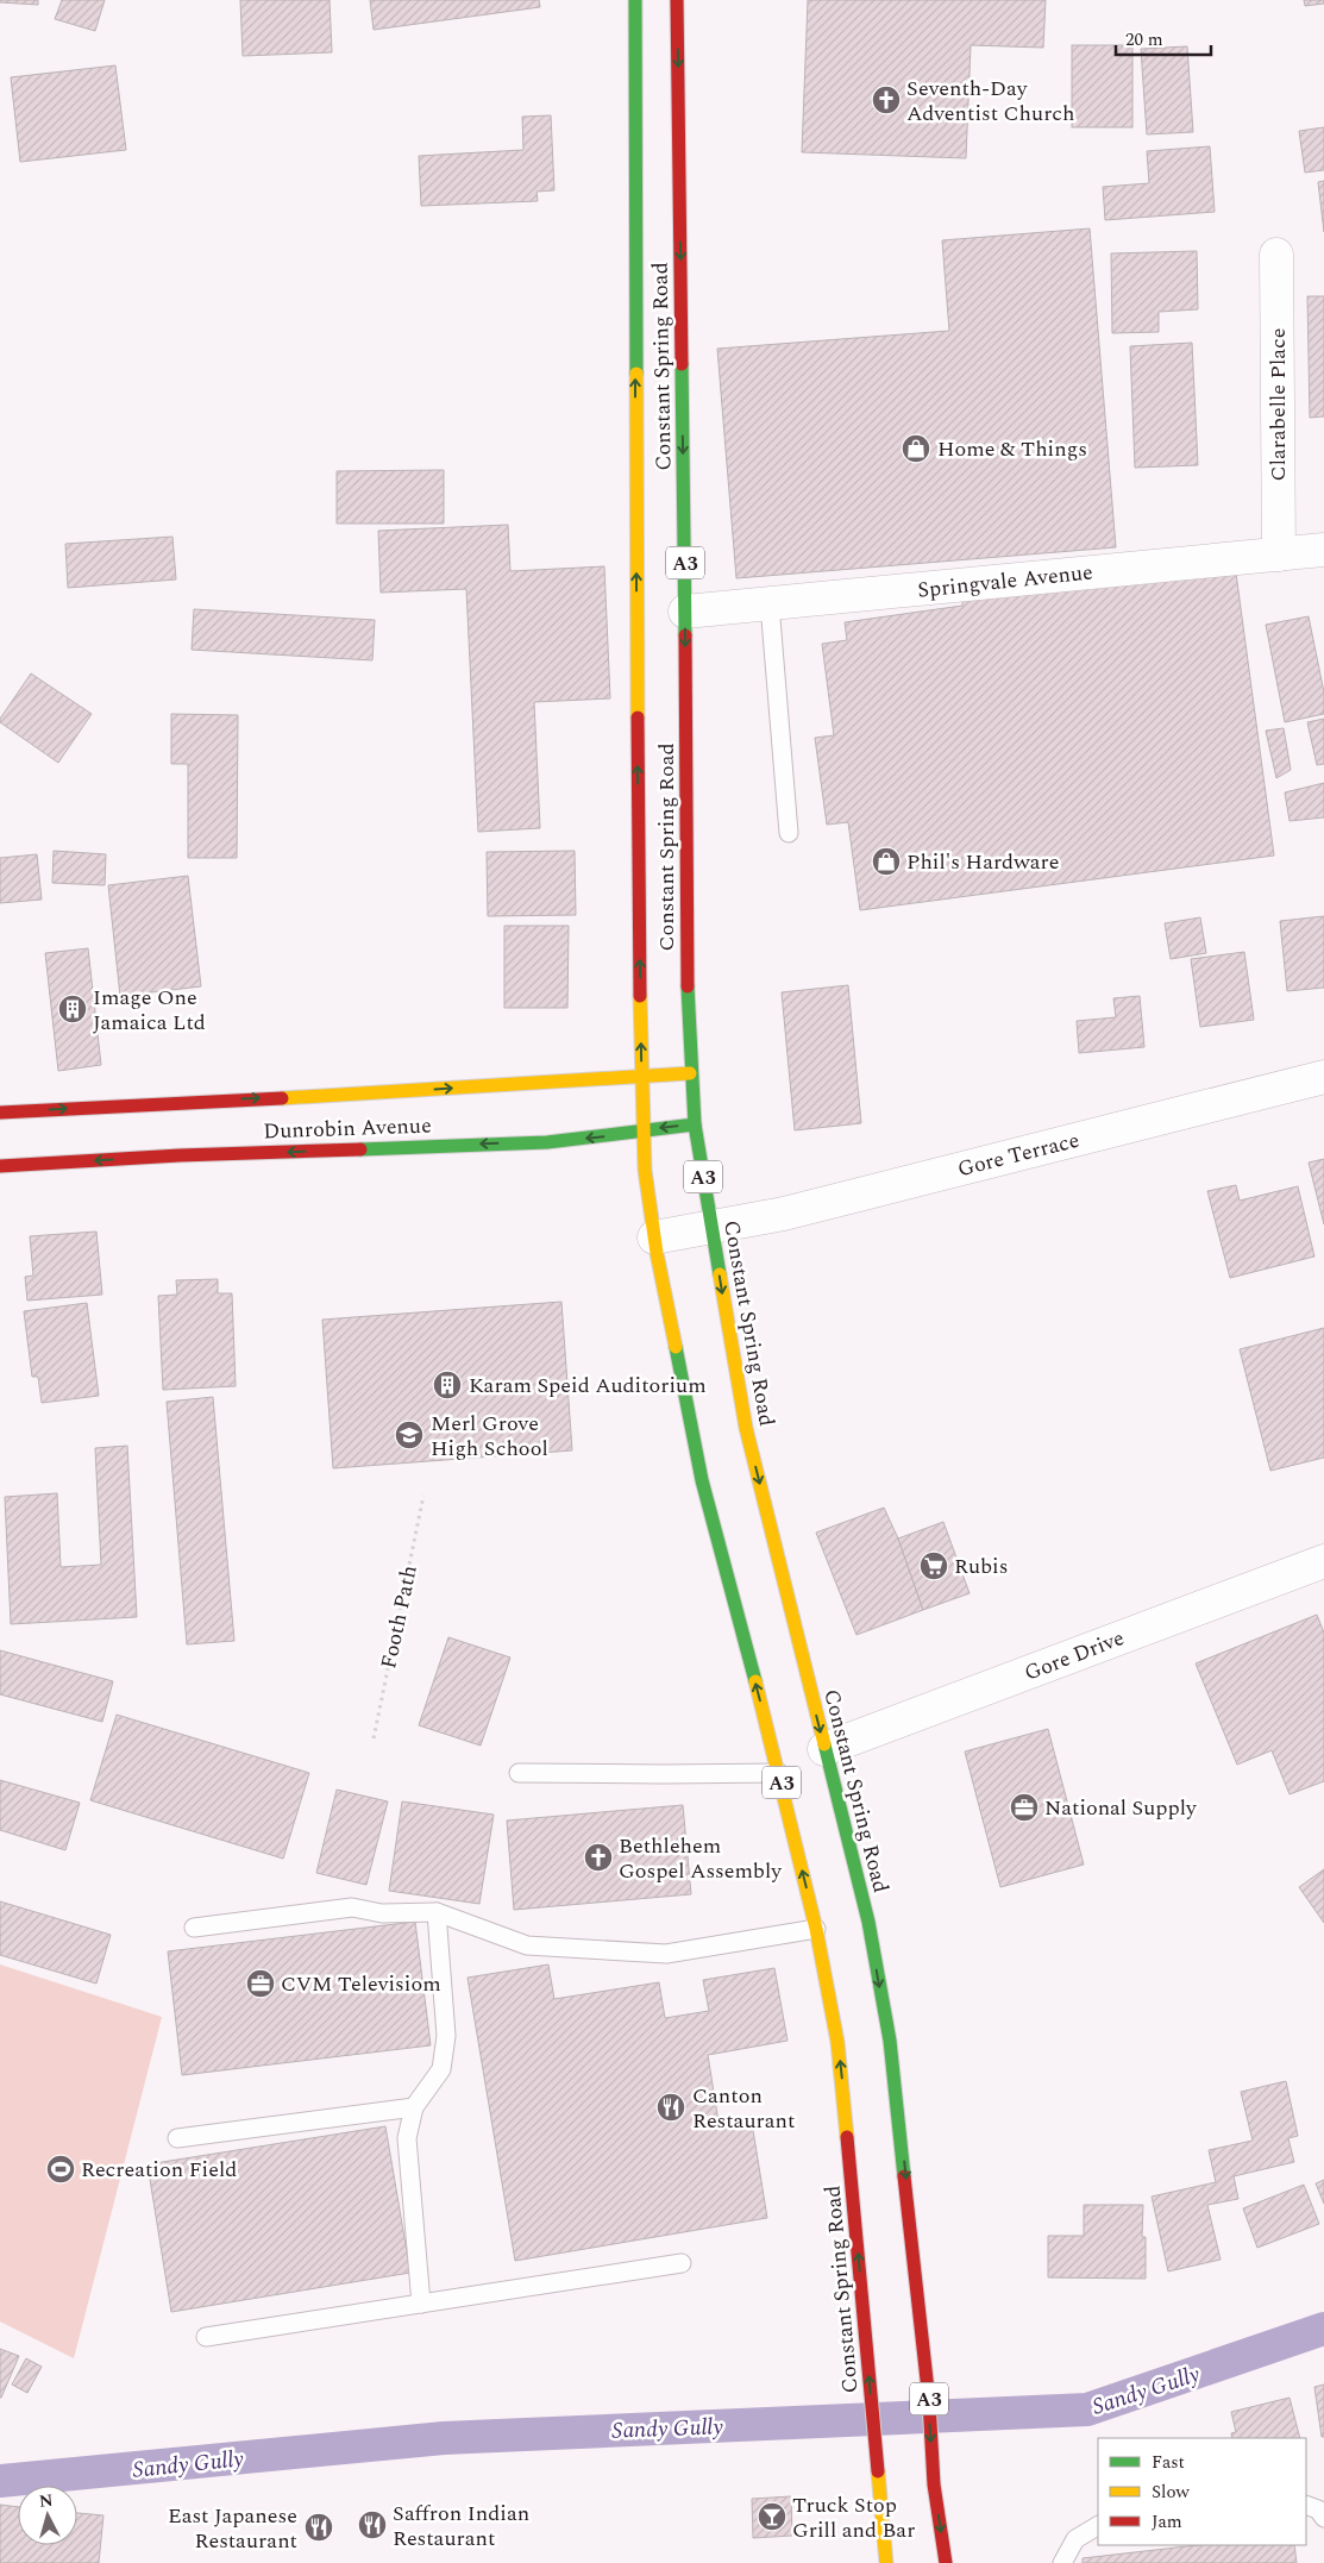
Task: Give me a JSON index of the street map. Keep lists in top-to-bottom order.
{
  "streets": {
    "main road": ["Constant Spring Road", "A3", "Dunrobin Avenue"],
    "street": [
      "Clarabelle Place",
      "Springvale Avenue",
      "Gore Terrace",
      "Gore Drive"
    ],
    "path": ["Footh Path"]
  },
  "crossings": [
    ["Constant Spring Road", "Springvale Avenue"],
    ["Constant Spring Road", "Dunrobin Avenue"],
    ["Constant Spring Road", "Gore Terrace"],
    ["Constant Spring Road", "Gore Drive"],
    ["Clarabelle Place", "Springvale Avenue"]
  ],
  "water": ["Sandy Gully"],
  "places": {
    "church": ["Seventh-Day Adventist Church", "Bethlehem Gospel Assembly"],
    "shop": ["Home & Things", "Phil's Hardware"],
    "building": ["Image One Jamaica Ltd", "Karam Speid Auditorium"],
    "school or university": ["Merl Grove High School"],
    "supermarket": ["Rubis"],
    "office": ["National Supply", "CVM Televisiom"],
    "restaurant": ["Canton Restaurant", "Saffron Indian Restaurant", "East Japanese Restaurant"],
    "sports": ["Recreation Field"],
    "bar": ["Truck Stop Grill and Bar"]
  },
  "legend": ["Fast", "Slow", "Jam"],
  "scale_bar": "20 m",
  "north": "top"
}
